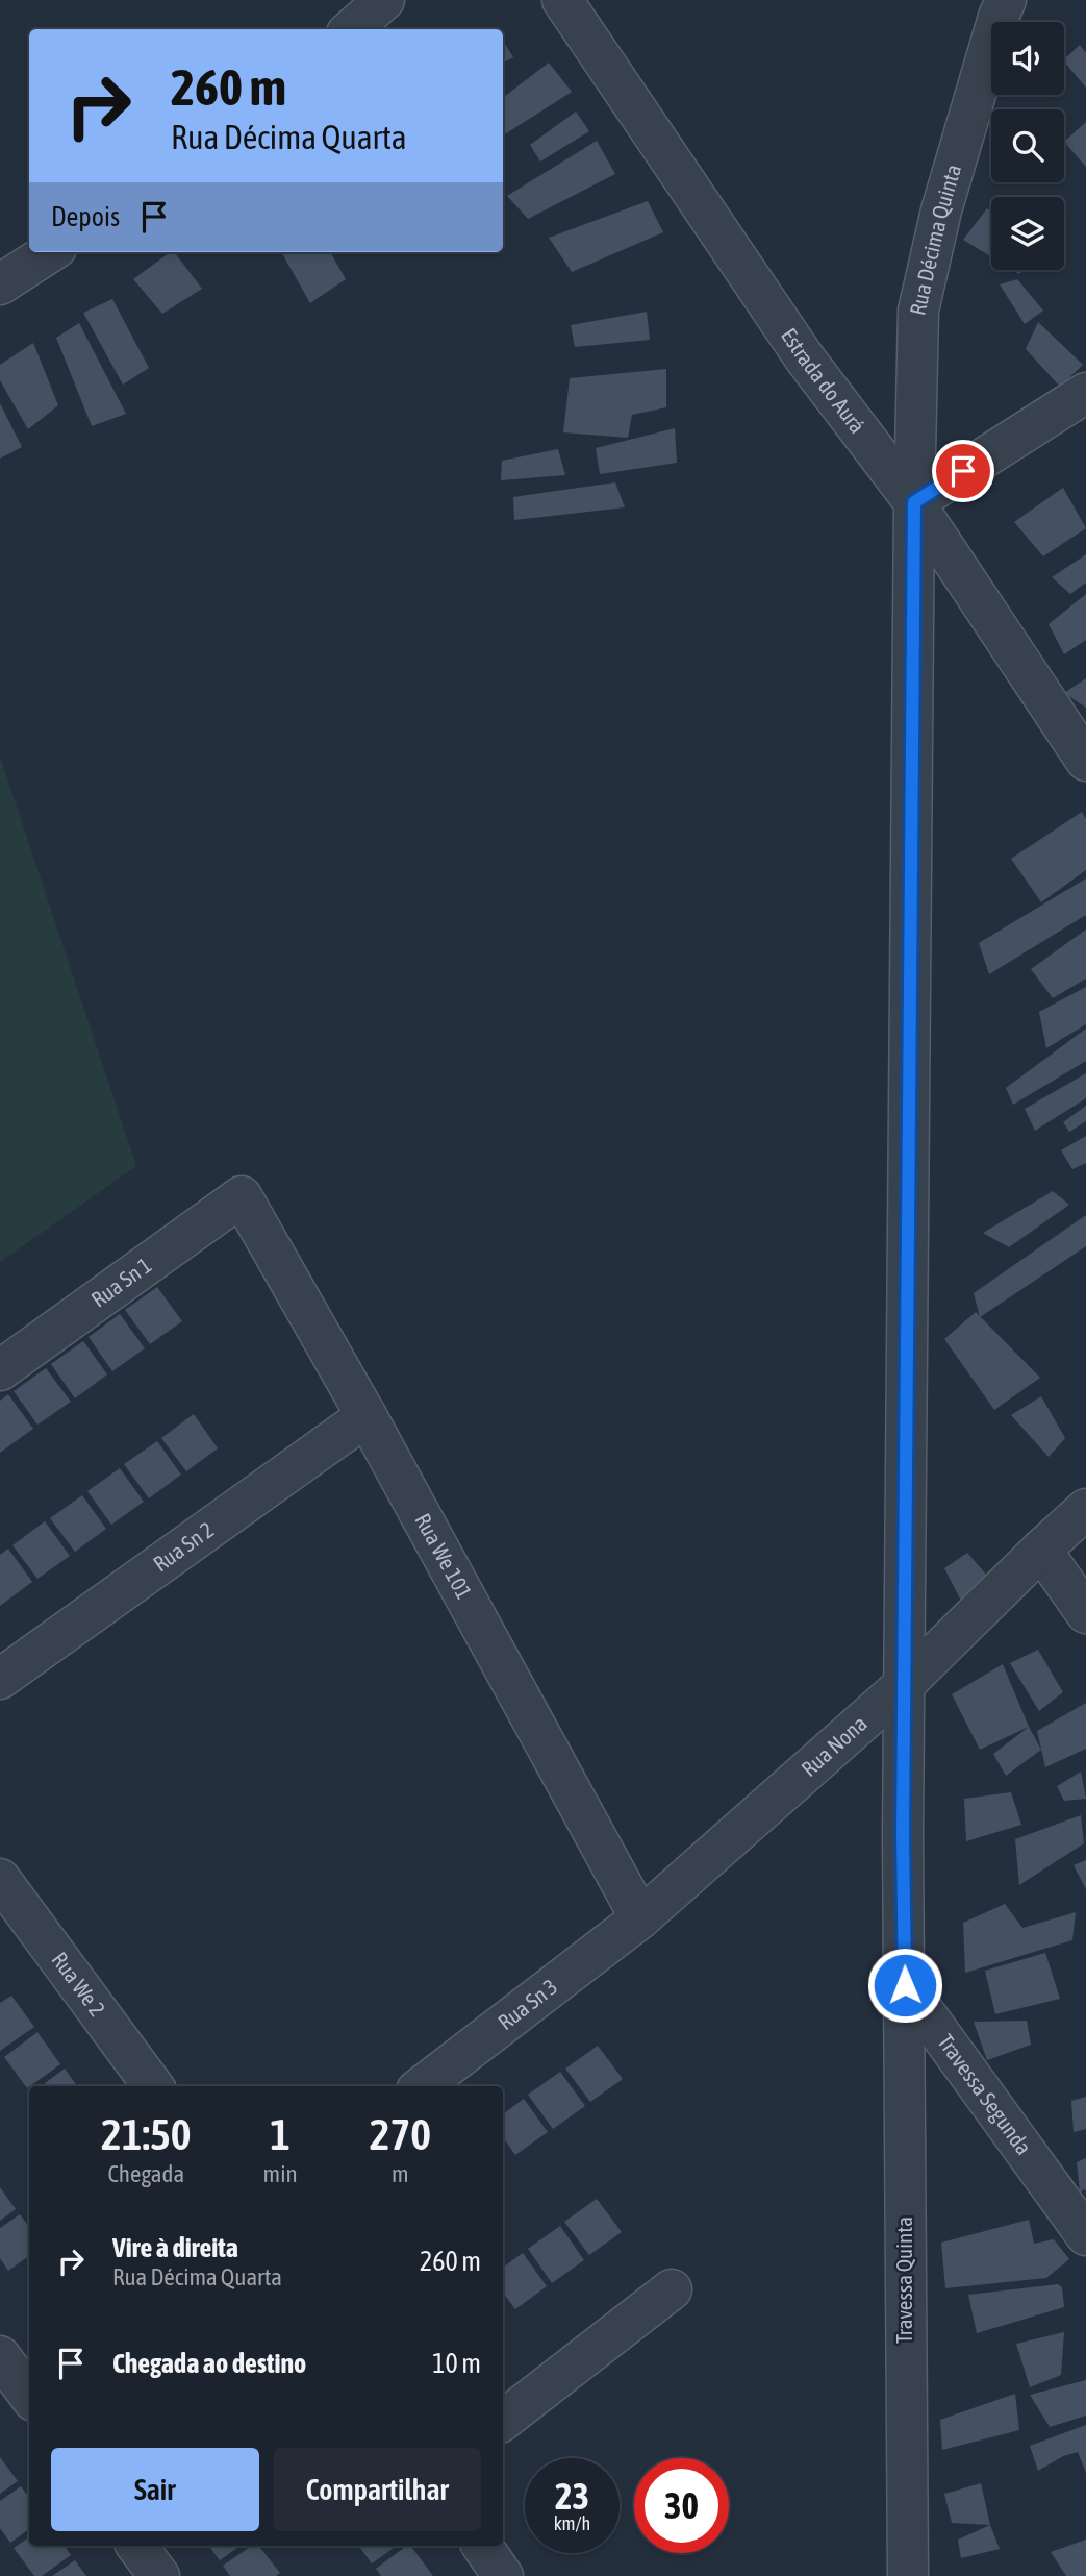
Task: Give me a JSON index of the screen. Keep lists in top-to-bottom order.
{
  "streets": {
    "street": [
      "Rua Décima Quinta",
      "Estrada do Aurá",
      "Rua Sn 1",
      "Rua Sn 2",
      "Rua We 101",
      "Rua Nona",
      "Rua We 2",
      "Rua Sn 3",
      "Travessa Segunda",
      "Travessa Quinta"
    ]
  },
  "crossings": [
    ["Rua Décima Quinta", "Estrada do Aurá"],
    ["Rua Sn 1", "Rua We 101"],
    ["Rua Sn 2", "Rua We 101"],
    ["Rua We 101", "Rua Nona"],
    ["Rua We 101", "Rua Sn 3"],
    ["Rua Nona", "Rua Sn 3"],
    ["Travessa Segunda", "Travessa Quinta"]
  ],
  "page": {
    "turn": ["260 m", "Rua Décima Quarta"],
    "then": "Depois",
    "eta": [
      "21:50",
      "Chegada",
      "1",
      "min",
      "270",
      "m"
    ],
    "list": [
      {
        "name": "Vire à direita",
        "note": "Rua Décima Quarta",
        "value": "260 m"
      },
      {
        "name": "Chegada ao destino",
        "value": "10 m"
      }
    ],
    "buttons": ["Sair", "Compartilhar"],
    "speed": "23 km/h",
    "limit": "30"
  }
}
